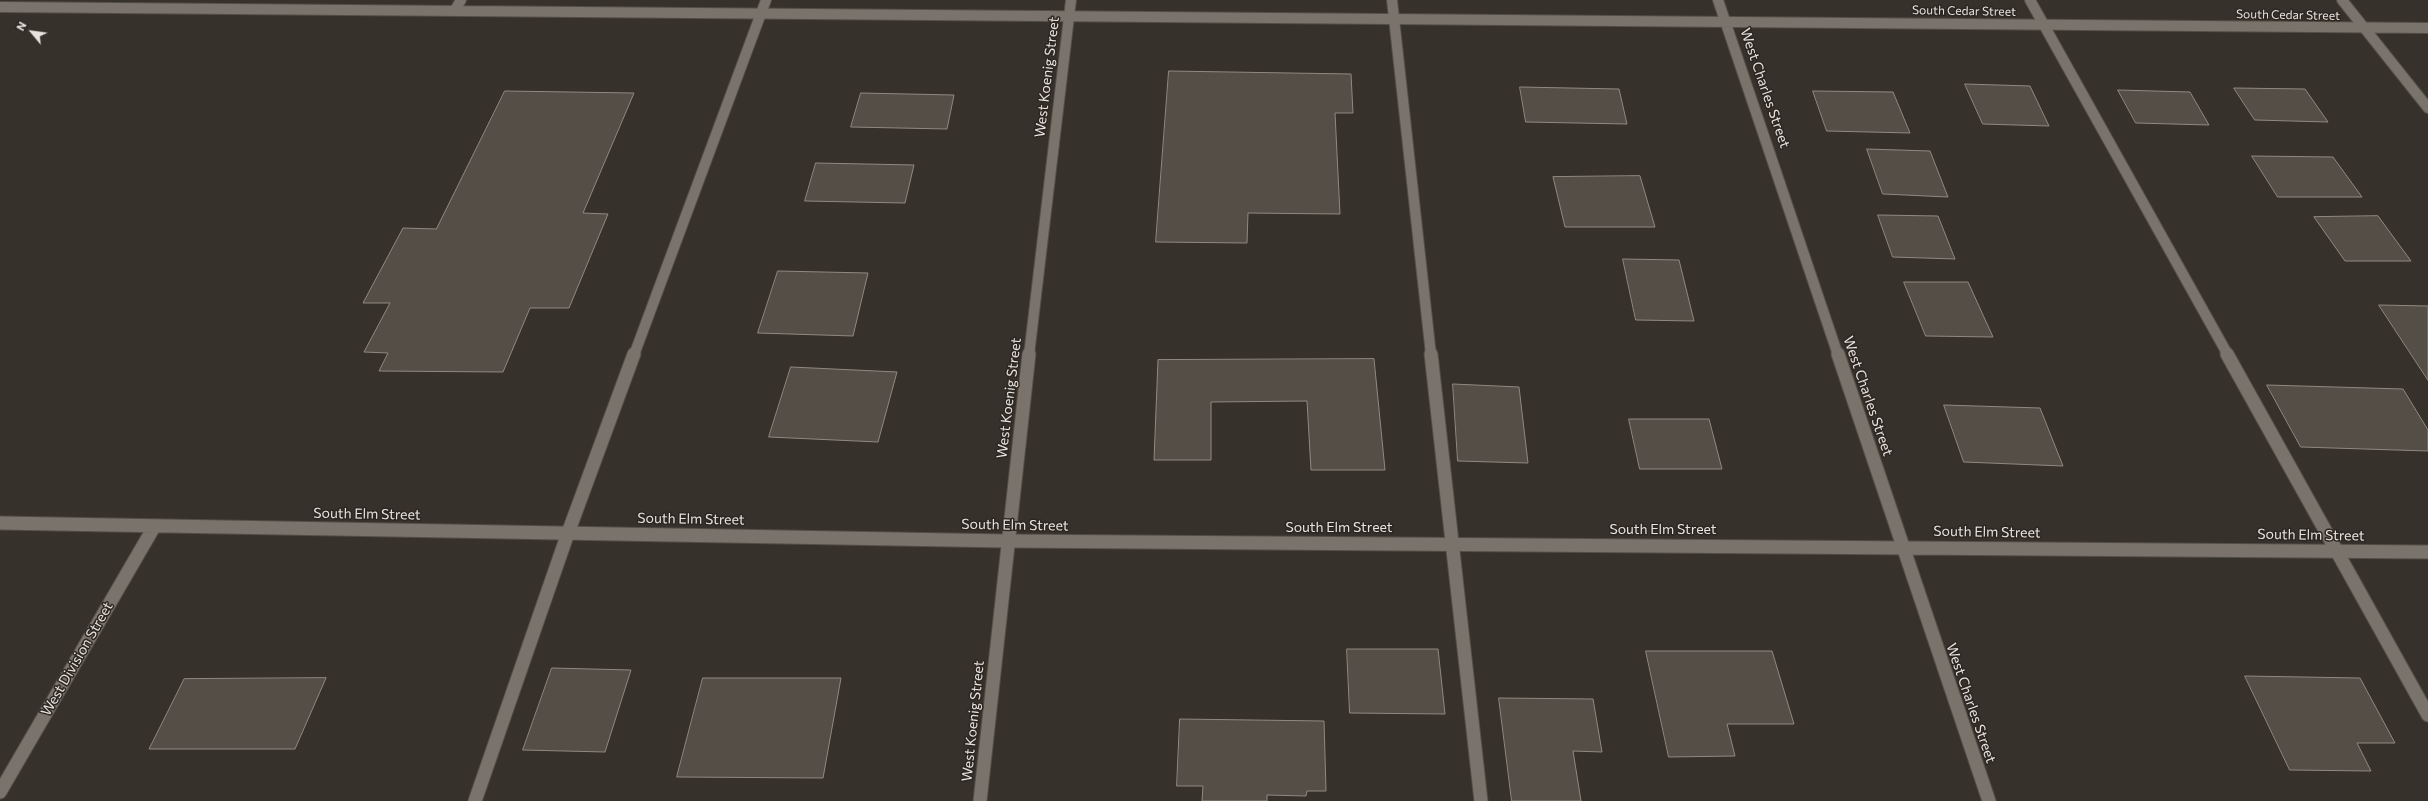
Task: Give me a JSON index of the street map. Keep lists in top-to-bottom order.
{
  "streets": {
    "street": [
      "South Cedar Street",
      "West Koenig Street",
      "West Charles Street",
      "South Elm Street",
      "West Division Street"
    ]
  },
  "crossings": [
    ["South Cedar Street", "West Koenig Street"],
    ["South Cedar Street", "West Charles Street"],
    ["West Koenig Street", "South Elm Street"],
    ["West Charles Street", "South Elm Street"],
    ["South Elm Street", "West Division Street"]
  ],
  "north": "top left"
}
